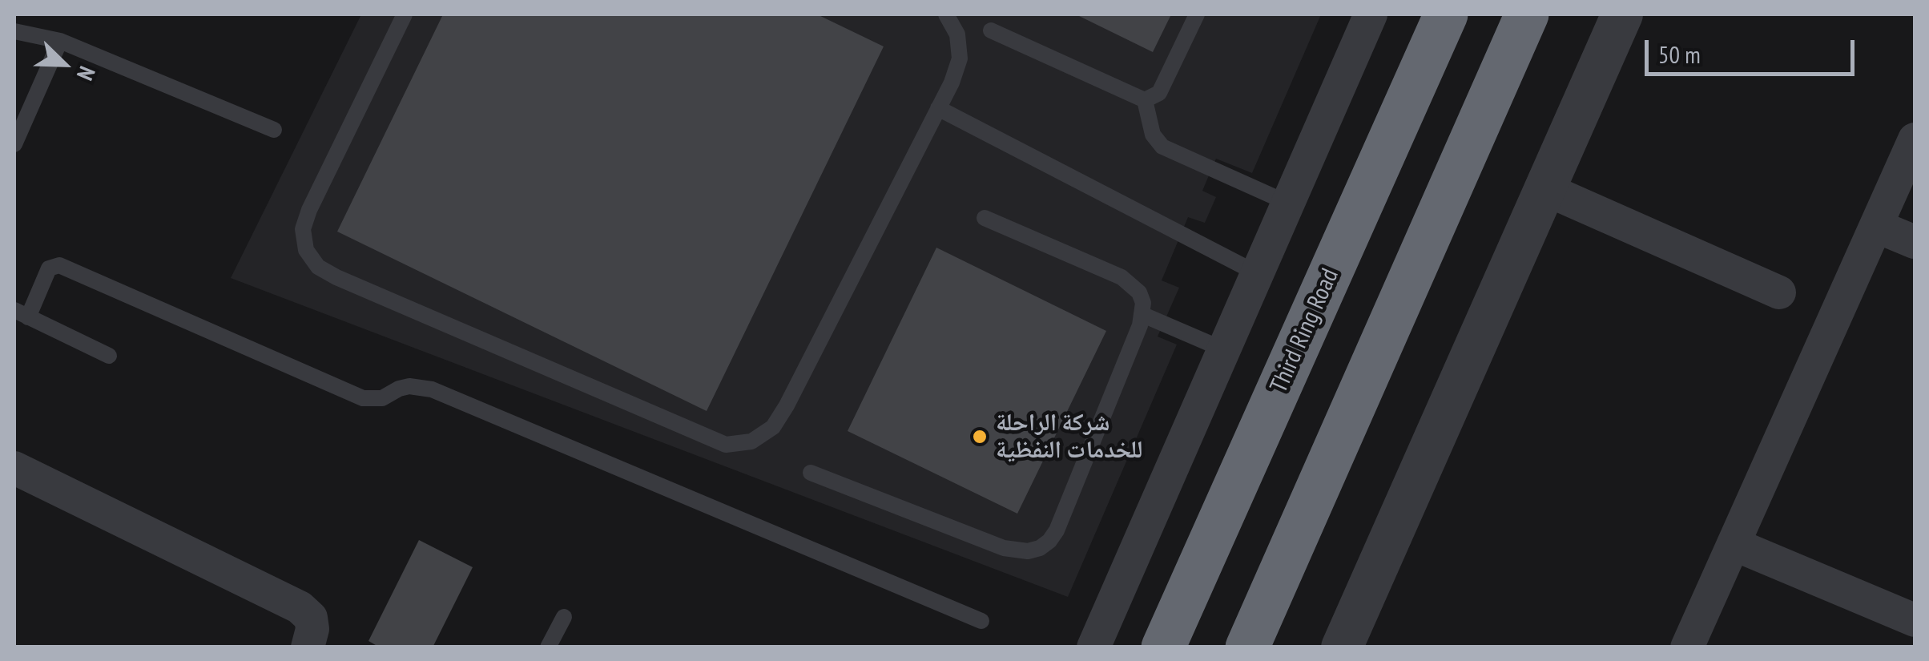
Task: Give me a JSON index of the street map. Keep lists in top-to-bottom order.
{
  "streets": {
    "highway": ["Third Ring Road"]
  },
  "places": ["شركة الراحلة للخدمات النفظية"],
  "scale_bar": "50 m",
  "north": "bottom right"
}
